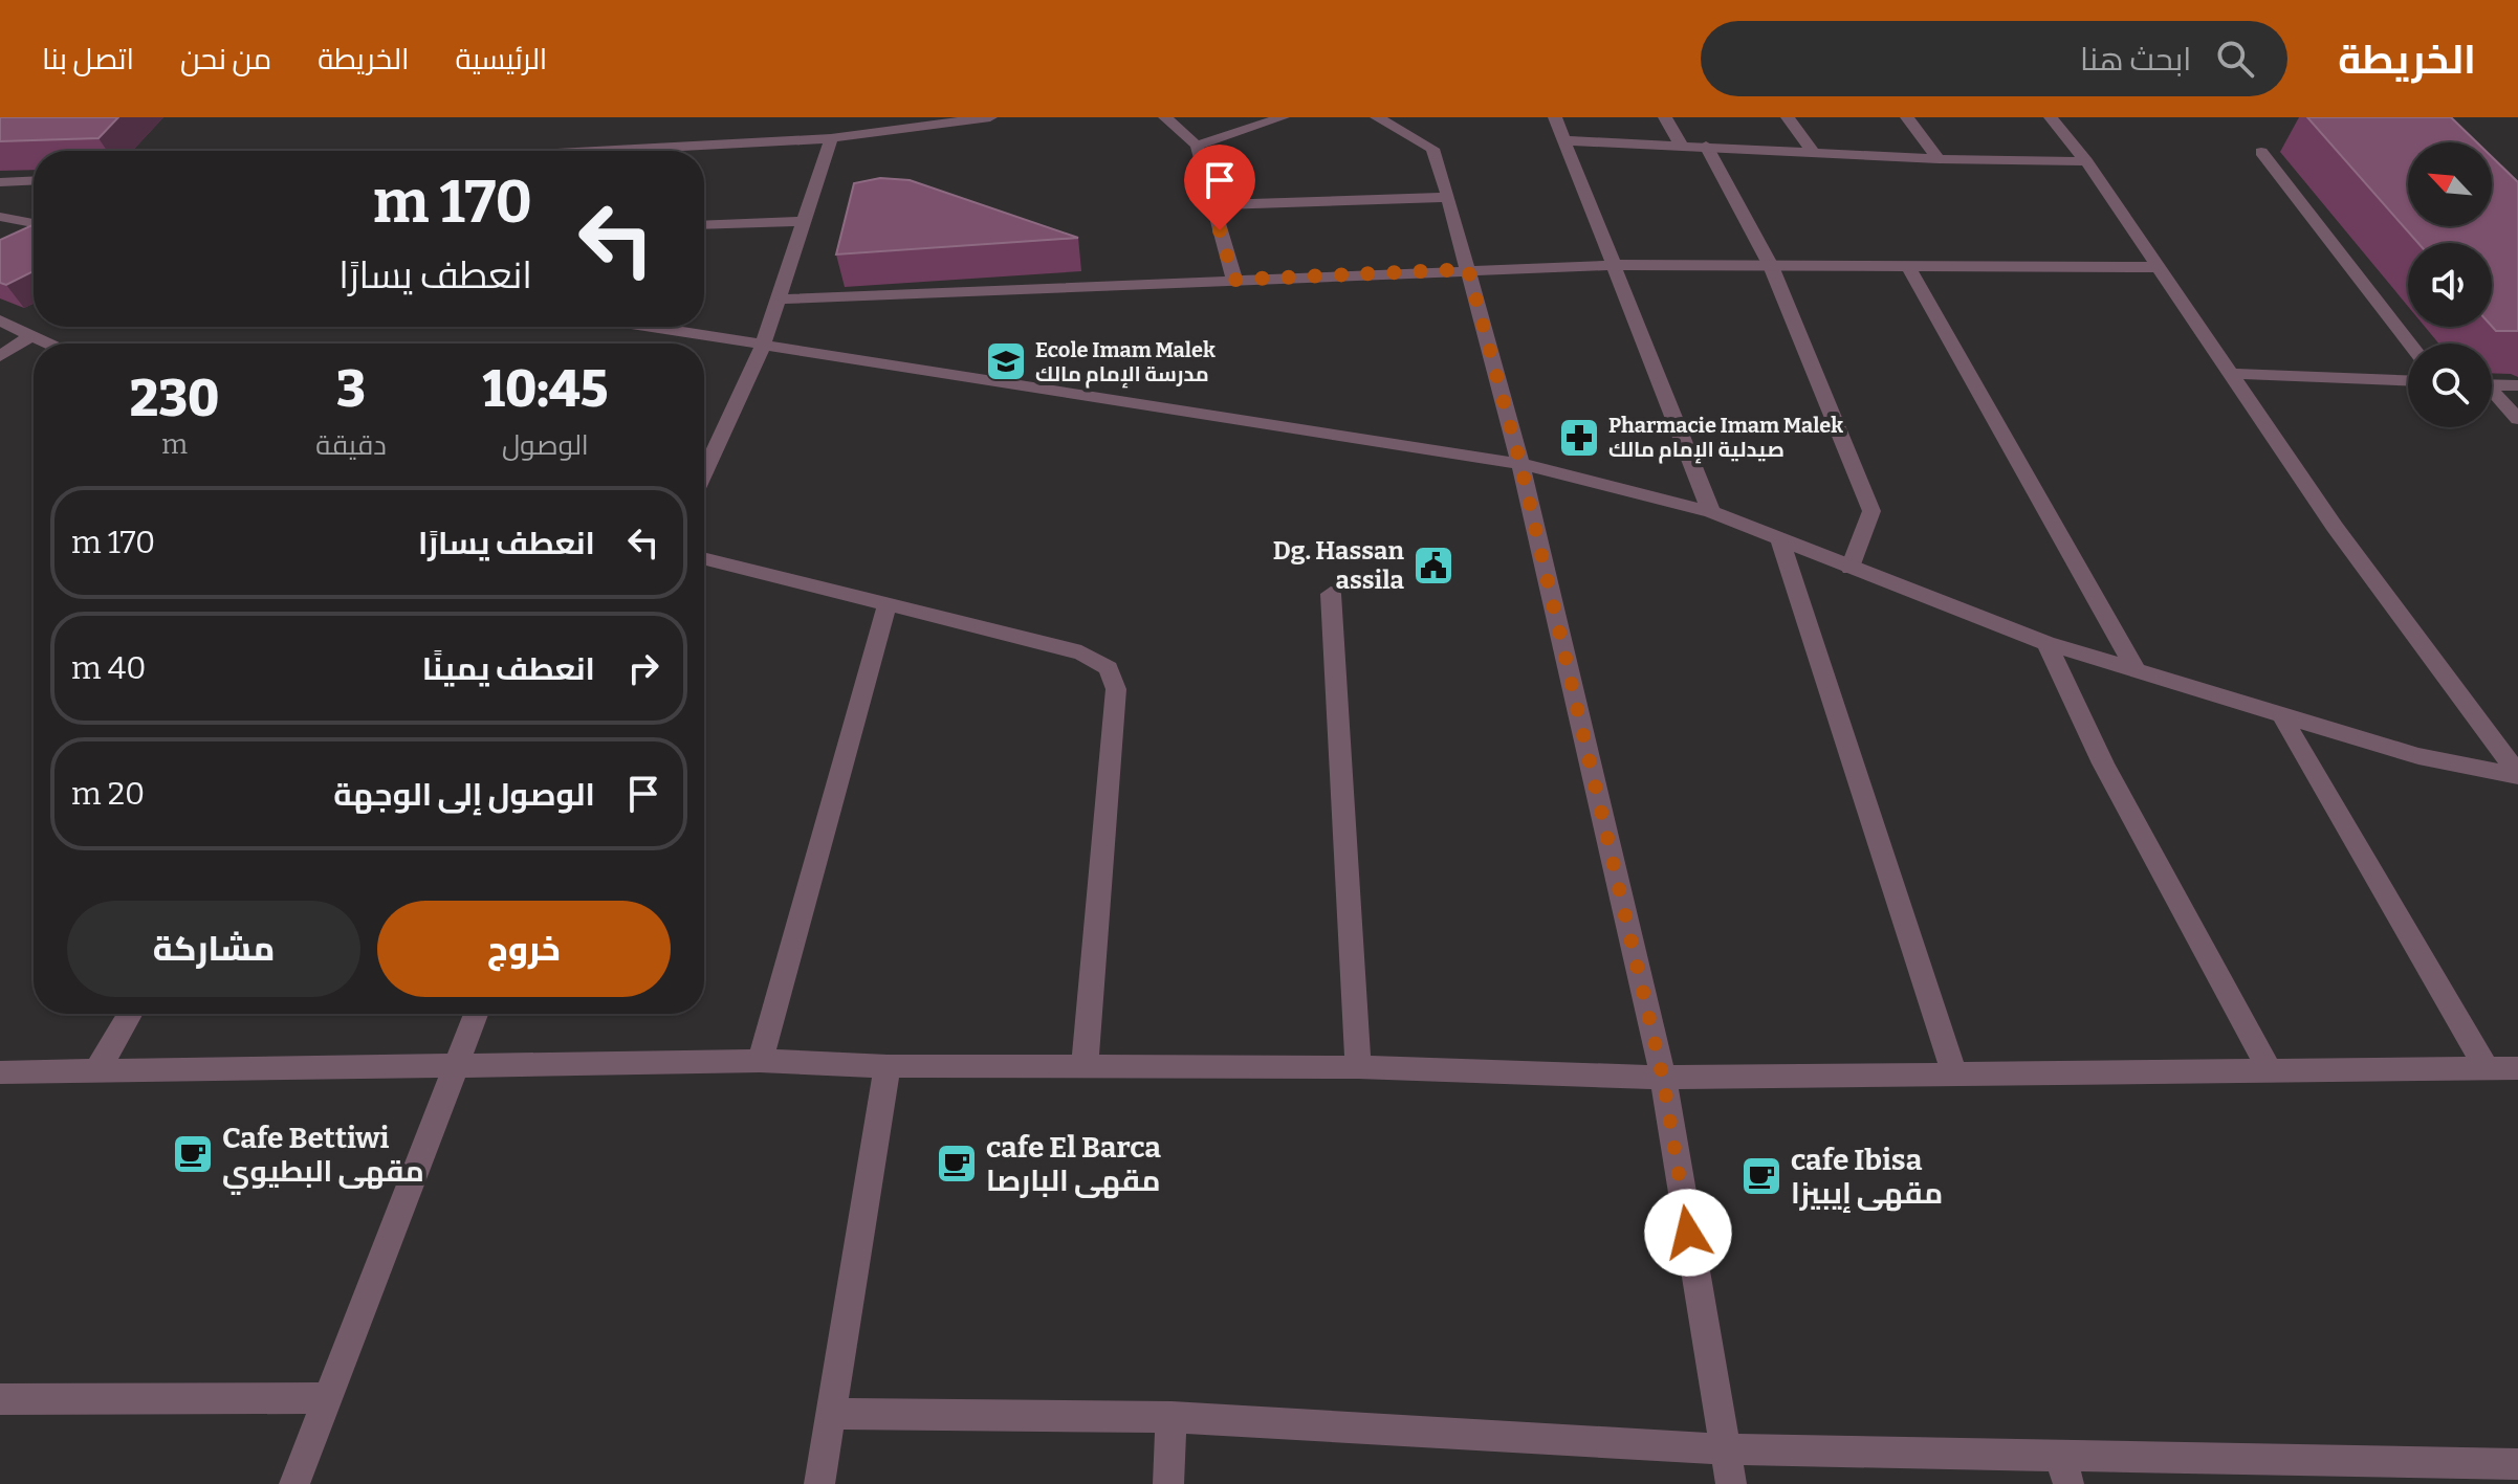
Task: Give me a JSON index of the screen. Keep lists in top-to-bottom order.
{
  "places": {
    "school or university": ["Ecole Imam Malek مدرسة الإمام مالك"],
    "pharmacy": ["Pharmacie Imam Malek صيدلية الإمام مالك"],
    "public building": ["Dg. Hassan assila"],
    "cafe": ["Cafe Bettiwi مقهى البطيوي", "cafe El Barca مقهى البارصا", "cafe Ibisa مقهى إيبيزا"]
  },
  "north": "top left",
  "page": {
    "header": "الخريطة",
    "search": "ابحث هنا",
    "nav": [
      "الرئيسية",
      "الخريطة",
      "من نحن",
      "اتصل بنا"
    ],
    "turn": ["170 m", "انعطف يسارًا"],
    "eta": [
      "10:45",
      "الوصول",
      "3",
      "دقيقة",
      "230",
      "m"
    ],
    "list": [
      {
        "name": "انعطف يسارًا",
        "value": "170 m"
      },
      {
        "name": "انعطف يمينًا",
        "value": "40 m"
      },
      {
        "name": "الوصول إلى الوجهة",
        "value": "20 m"
      }
    ],
    "buttons": ["خروج", "مشاركة"]
  }
}
